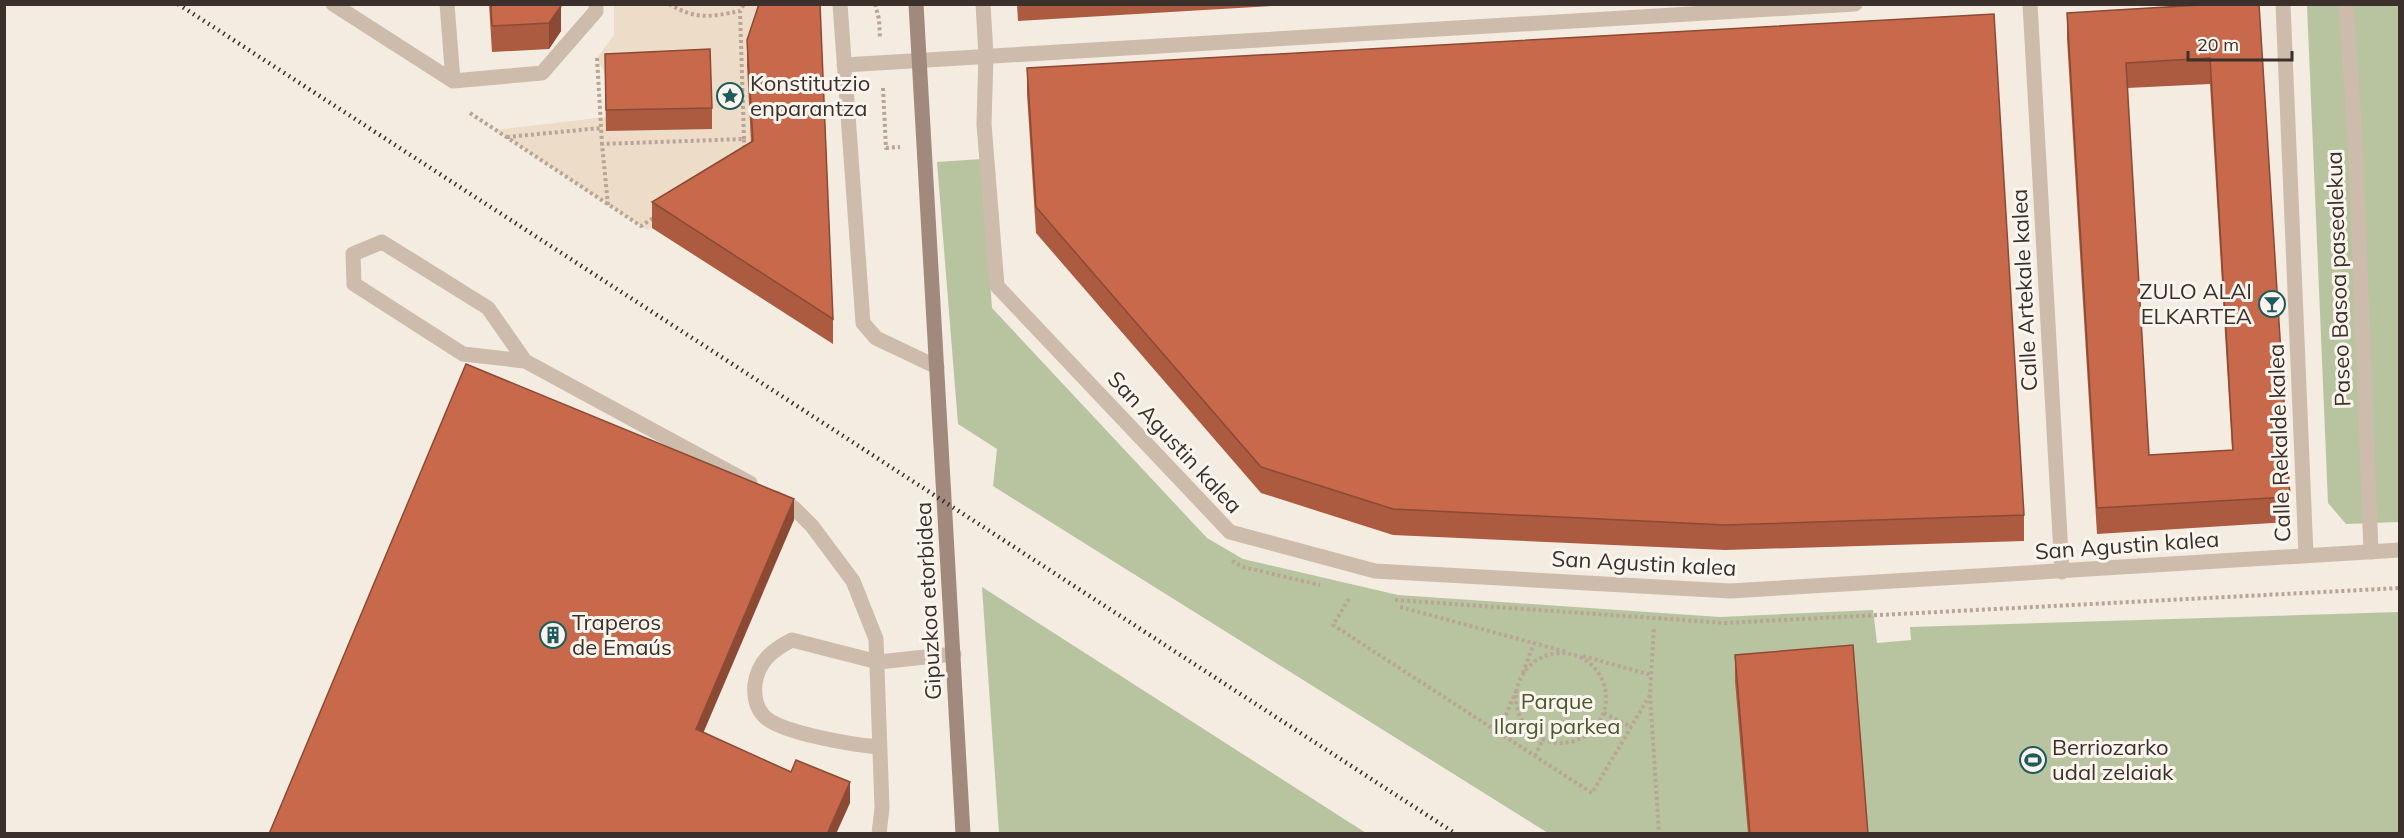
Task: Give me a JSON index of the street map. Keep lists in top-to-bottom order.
{
  "streets": {
    "main road": ["Gipuzkoa etorbidea"],
    "street": [
      "Paseo Basoa pasealekua",
      "Calle Artekale kalea",
      "San Agustin kalea",
      "Calle Rekalde kalea"
    ]
  },
  "crossings": [
    ["Paseo Basoa pasealekua", "San Agustin kalea"],
    ["Calle Artekale kalea", "San Agustin kalea"],
    ["San Agustin kalea", "Calle Rekalde kalea"]
  ],
  "parks": ["Parque Ilargi parkea"],
  "places": {
    "place": ["Konstitutzio enparantza"],
    "bar": ["ZULO ALAI ELKARTEA"],
    "building": ["Traperos de Emaús"],
    "sports": ["Berriozarko udal zelaiak"]
  },
  "scale_bar": "20 m"
}
